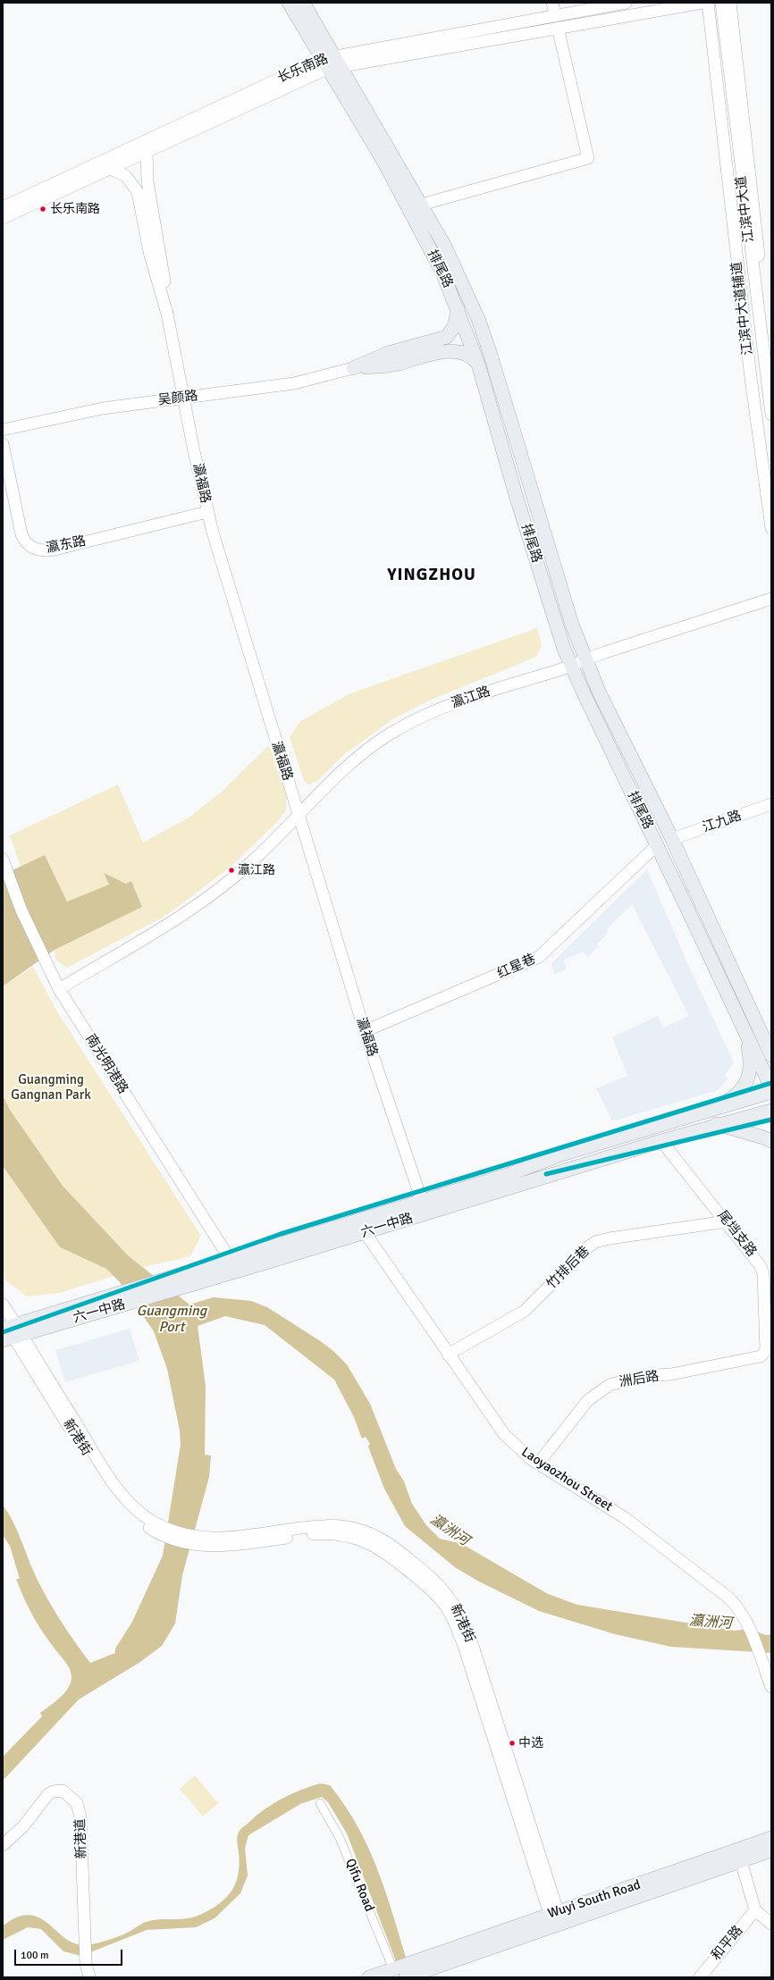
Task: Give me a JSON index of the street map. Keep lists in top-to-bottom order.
{
  "streets": {
    "main road": ["排尾路", "六一中路", "Wuyi South Road"],
    "street": [
      "长乐南路",
      "江滨中大道",
      "江滨中大道辅道",
      "吴颜路",
      "瀛福路",
      "瀛东路",
      "瀛江路",
      "江九路",
      "红星巷",
      "南光明港路",
      "尾垱支路",
      "竹排后巷",
      "洲后路",
      "新港街",
      "Laoyaozhou Street",
      "新港道",
      "Qifu Road",
      "和平路"
    ]
  },
  "crossings": [
    ["长乐南路", "排尾路"],
    ["排尾路", "瀛江路"],
    ["排尾路", "江九路"],
    ["排尾路", "红星巷"],
    ["吴颜路", "瀛福路"],
    ["瀛福路", "瀛东路"],
    ["瀛福路", "瀛江路"],
    ["瀛福路", "红星巷"],
    ["瀛福路", "六一中路"],
    ["瀛江路", "南光明港路"],
    ["南光明港路", "六一中路"],
    ["六一中路", "尾垱支路"],
    ["六一中路", "新港街"],
    ["六一中路", "Laoyaozhou Street"],
    ["尾垱支路", "竹排后巷"],
    ["尾垱支路", "洲后路"],
    ["竹排后巷", "Laoyaozhou Street"],
    ["洲后路", "Laoyaozhou Street"],
    ["新港街", "Wuyi South Road"]
  ],
  "districts": ["YINGZHOU"],
  "water": ["Guangming Port", "瀛洲河"],
  "parks": ["Guangming Gangnan Park"],
  "places": ["长乐南路", "瀛江路", "中选"],
  "scale_bar": "100 m"
}
